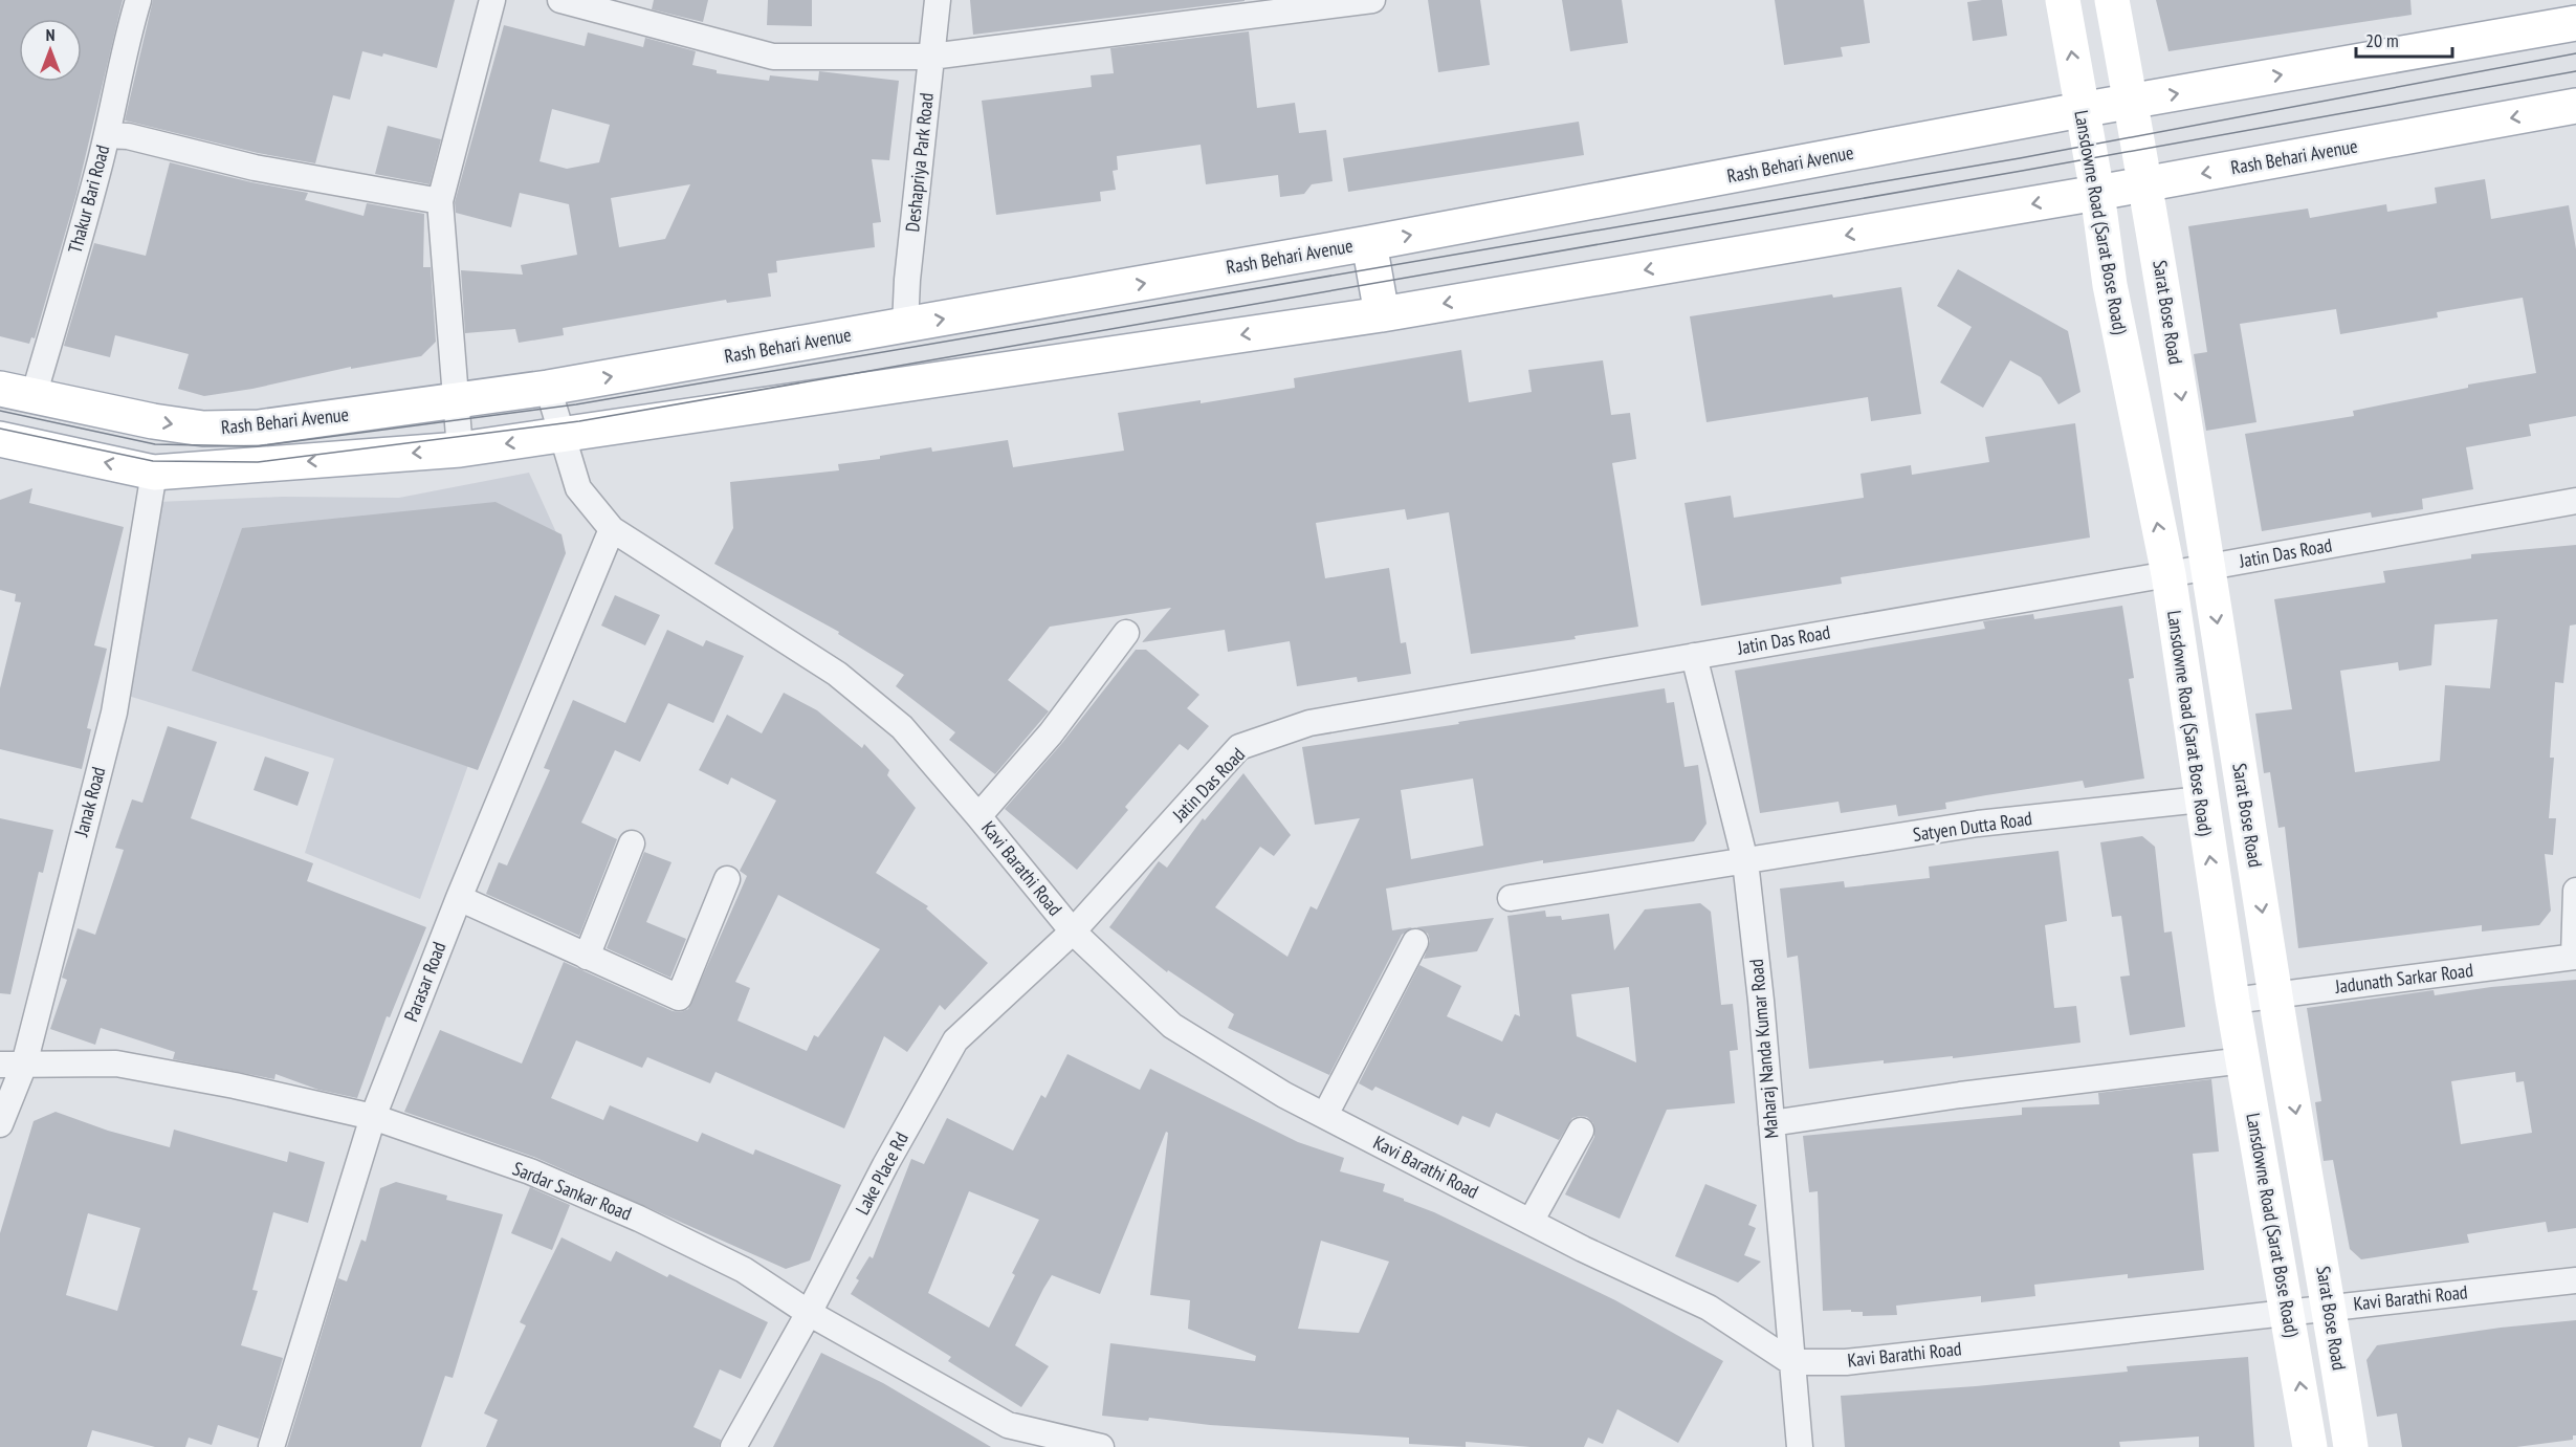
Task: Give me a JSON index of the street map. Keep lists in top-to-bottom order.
{
  "streets": {
    "main road": ["Rash Behari Avenue", "Lansdowne Road (Sarat Bose Road)", "Sarat Bose Road"],
    "street": [
      "Deshapriya Park Road",
      "Thakur Bari Road",
      "Jatin Das Road",
      "Janak Road",
      "Satyen Dutta Road",
      "Kavi Barathi Road",
      "Jadunath Sarkar Road",
      "Parasar Road",
      "Maharaj Nanda Kumar Road",
      "Lake Place Rd",
      "Sardar Sankar Road"
    ]
  },
  "crossings": [
    ["Rash Behari Avenue", "Deshapriya Park Road"],
    ["Rash Behari Avenue", "Thakur Bari Road"],
    ["Rash Behari Avenue", "Lansdowne Road (Sarat Bose Road)"],
    ["Rash Behari Avenue", "Sarat Bose Road"],
    ["Rash Behari Avenue", "Janak Road"],
    ["Rash Behari Avenue", "Kavi Barathi Road"],
    ["Lansdowne Road (Sarat Bose Road)", "Jatin Das Road"],
    ["Lansdowne Road (Sarat Bose Road)", "Satyen Dutta Road"],
    ["Lansdowne Road (Sarat Bose Road)", "Kavi Barathi Road"],
    ["Lansdowne Road (Sarat Bose Road)", "Jadunath Sarkar Road"],
    ["Sarat Bose Road", "Jatin Das Road"],
    ["Sarat Bose Road", "Kavi Barathi Road"],
    ["Sarat Bose Road", "Jadunath Sarkar Road"],
    ["Jatin Das Road", "Kavi Barathi Road"],
    ["Jatin Das Road", "Maharaj Nanda Kumar Road"],
    ["Jatin Das Road", "Lake Place Rd"],
    ["Janak Road", "Sardar Sankar Road"],
    ["Satyen Dutta Road", "Maharaj Nanda Kumar Road"],
    ["Kavi Barathi Road", "Parasar Road"],
    ["Kavi Barathi Road", "Maharaj Nanda Kumar Road"],
    ["Kavi Barathi Road", "Lake Place Rd"],
    ["Parasar Road", "Sardar Sankar Road"],
    ["Lake Place Rd", "Sardar Sankar Road"]
  ],
  "one_way": ["Lansdowne Road (Sarat Bose Road)", "Sarat Bose Road"],
  "scale_bar": "20 m",
  "north": "top"
}
